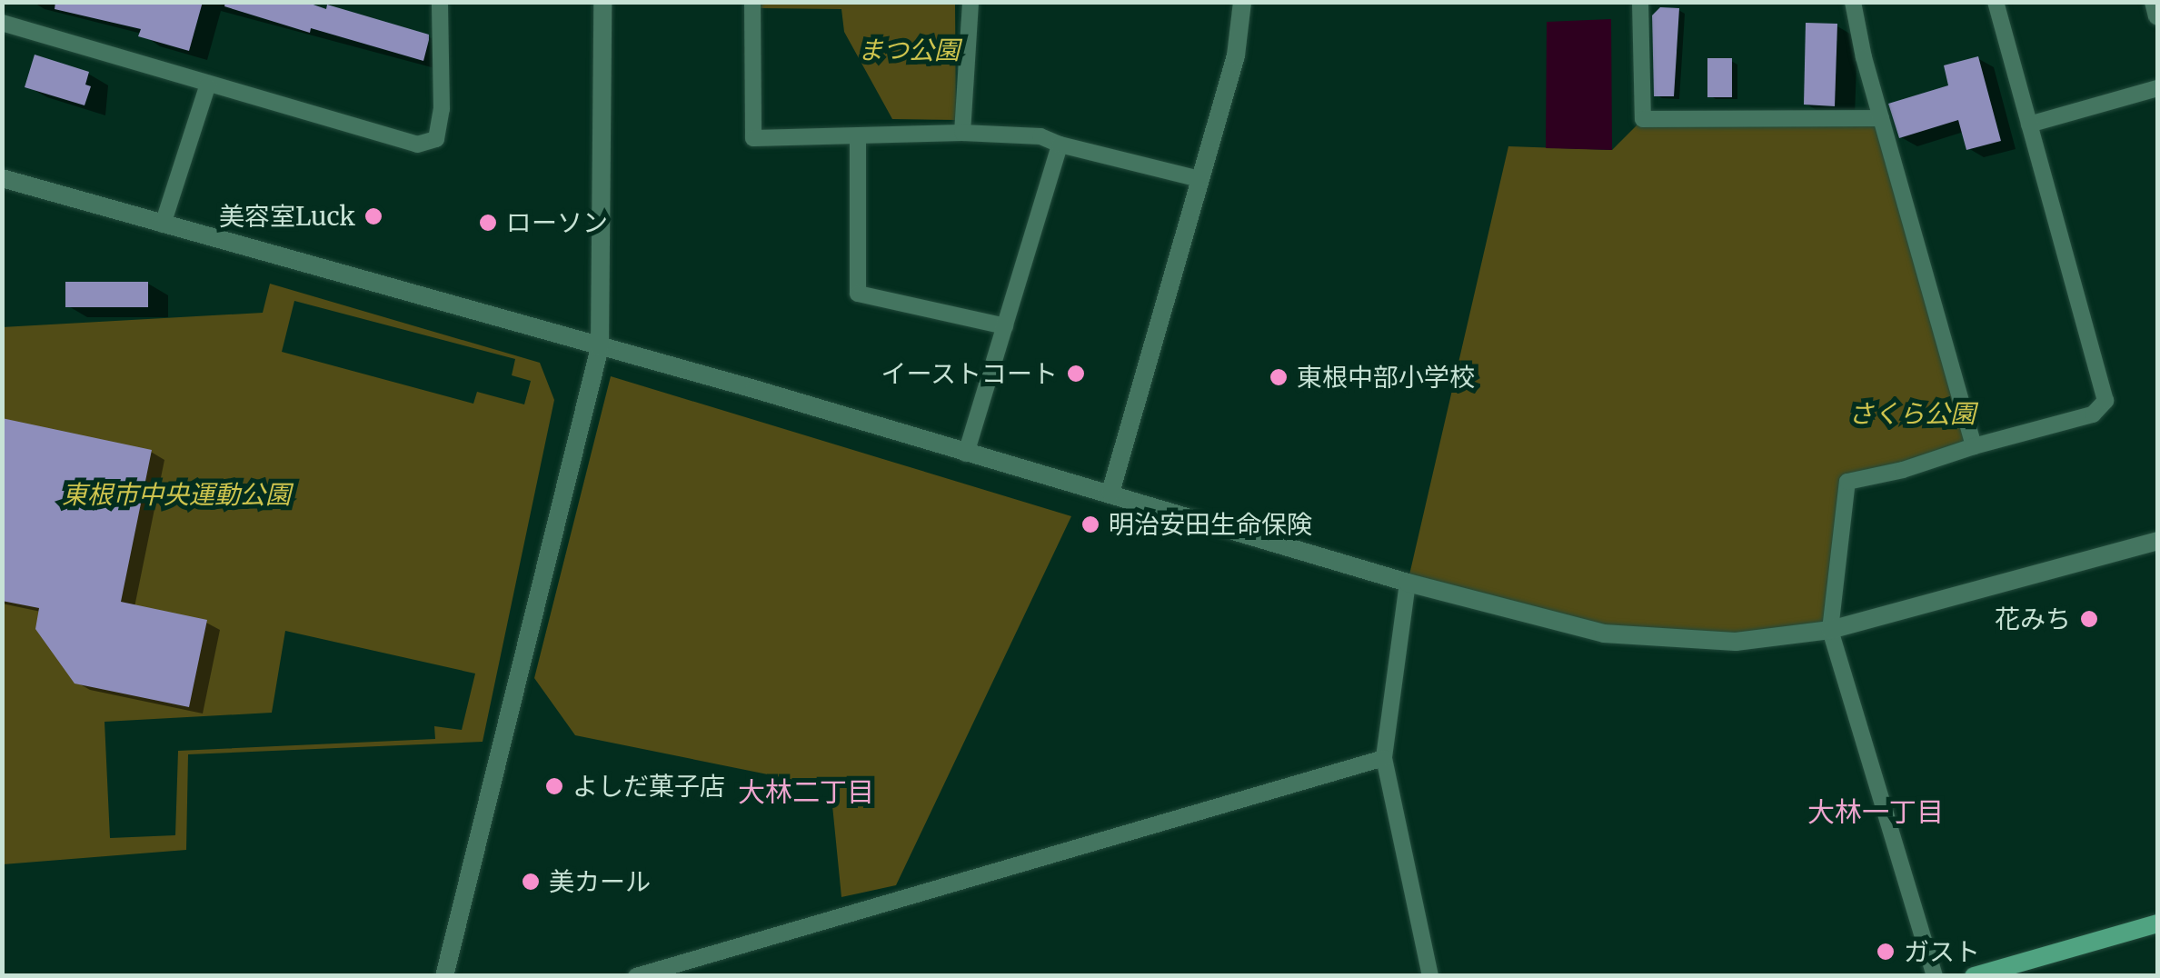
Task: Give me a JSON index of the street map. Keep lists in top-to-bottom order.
{
  "districts": ["大林二丁目", "大林一丁目"],
  "parks": ["まつ公園", "さくら公園", "東根市中央運動公園"],
  "places": [
    "美容室Luck",
    "ローソン",
    "イーストコート",
    "東根中部小学校",
    "明治安田生命保険",
    "花みち",
    "よしだ菓子店",
    "美カール",
    "ガスト"
  ]
}
